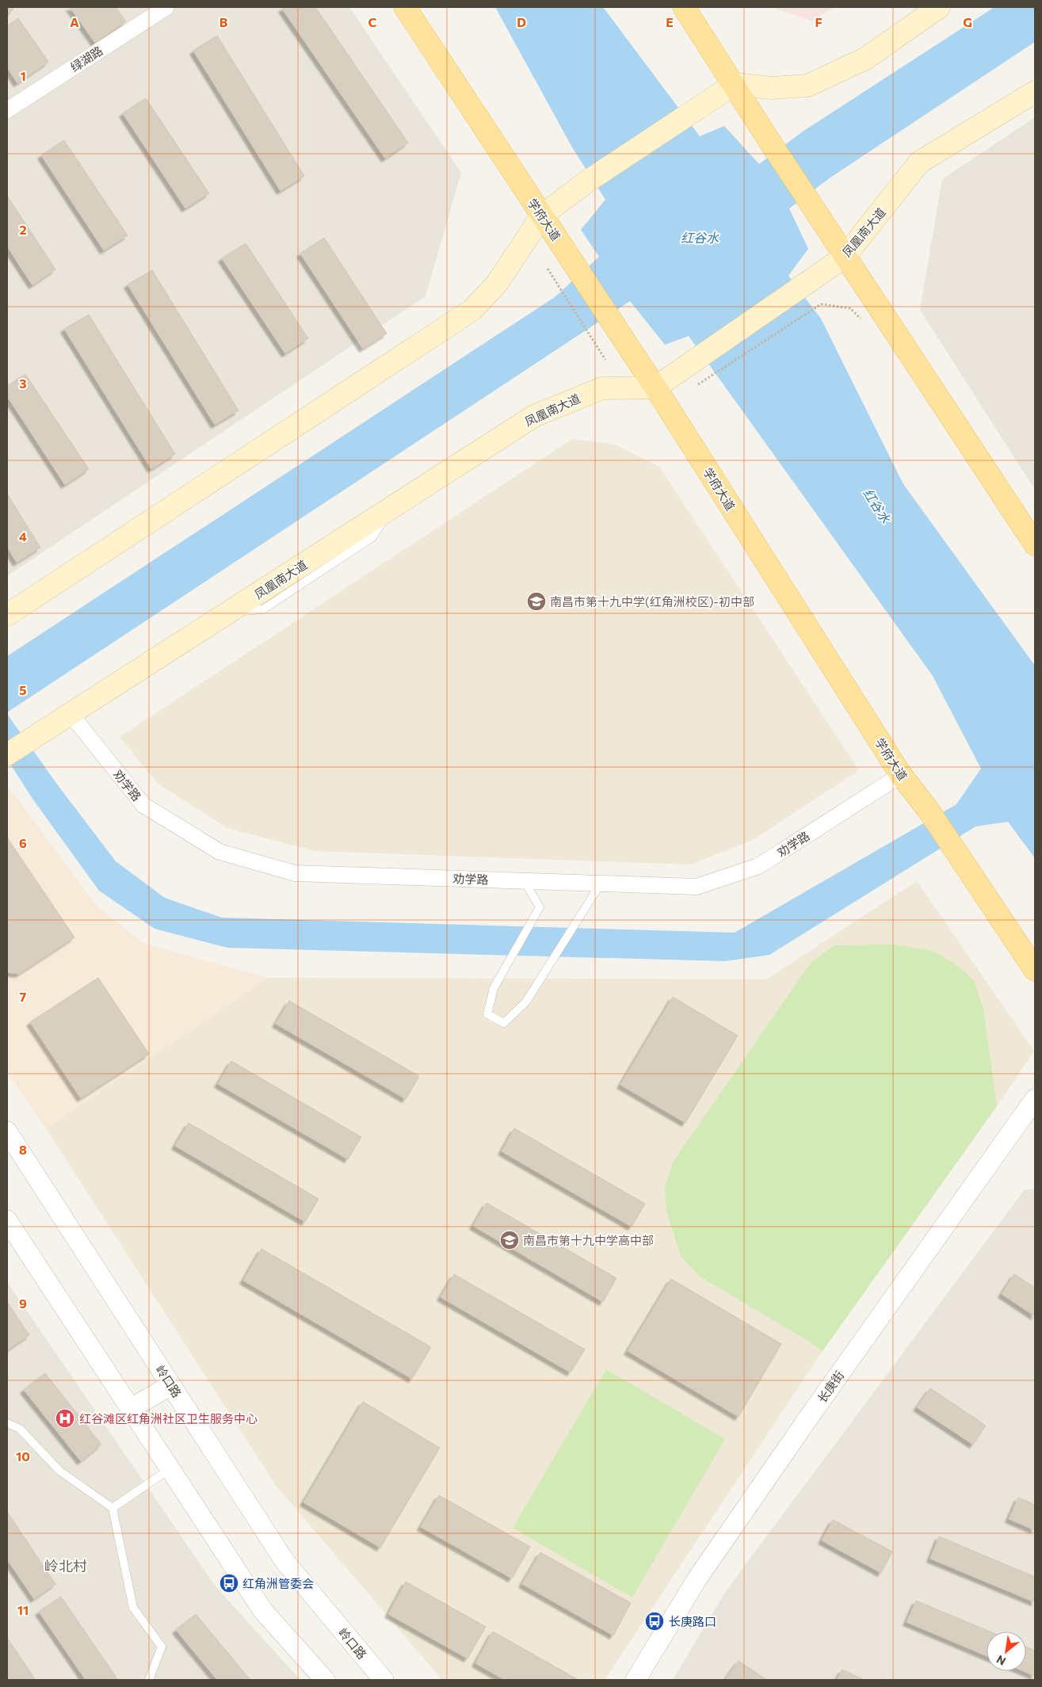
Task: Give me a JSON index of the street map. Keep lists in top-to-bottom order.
{
  "streets": {
    "main road": ["学府大道", "凤凰南大道"],
    "street": [
      "绿湖路",
      "劝学路",
      "岭口路",
      "长庚街"
    ]
  },
  "crossings": [
    ["学府大道", "凤凰南大道"],
    ["学府大道", "劝学路"],
    ["凤凰南大道", "劝学路"]
  ],
  "districts": ["岭北村"],
  "water": ["红谷水"],
  "places": {
    "school or university": ["南昌市第十九中学(红角洲校区)-初中部", "南昌市第十九中学高中部"],
    "hospital": ["红谷滩区红角洲社区卫生服务中心"],
    "bus stop": ["红角洲管委会", "长庚路口"]
  },
  "north": "bottom left",
  "grid": {
    "columns": [
      "A",
      "B",
      "C",
      "D",
      "E",
      "F",
      "G"
    ],
    "rows": [
      "1",
      "2",
      "3",
      "4",
      "5",
      "6",
      "7",
      "8",
      "9",
      "10",
      "11"
    ]
  }
}
